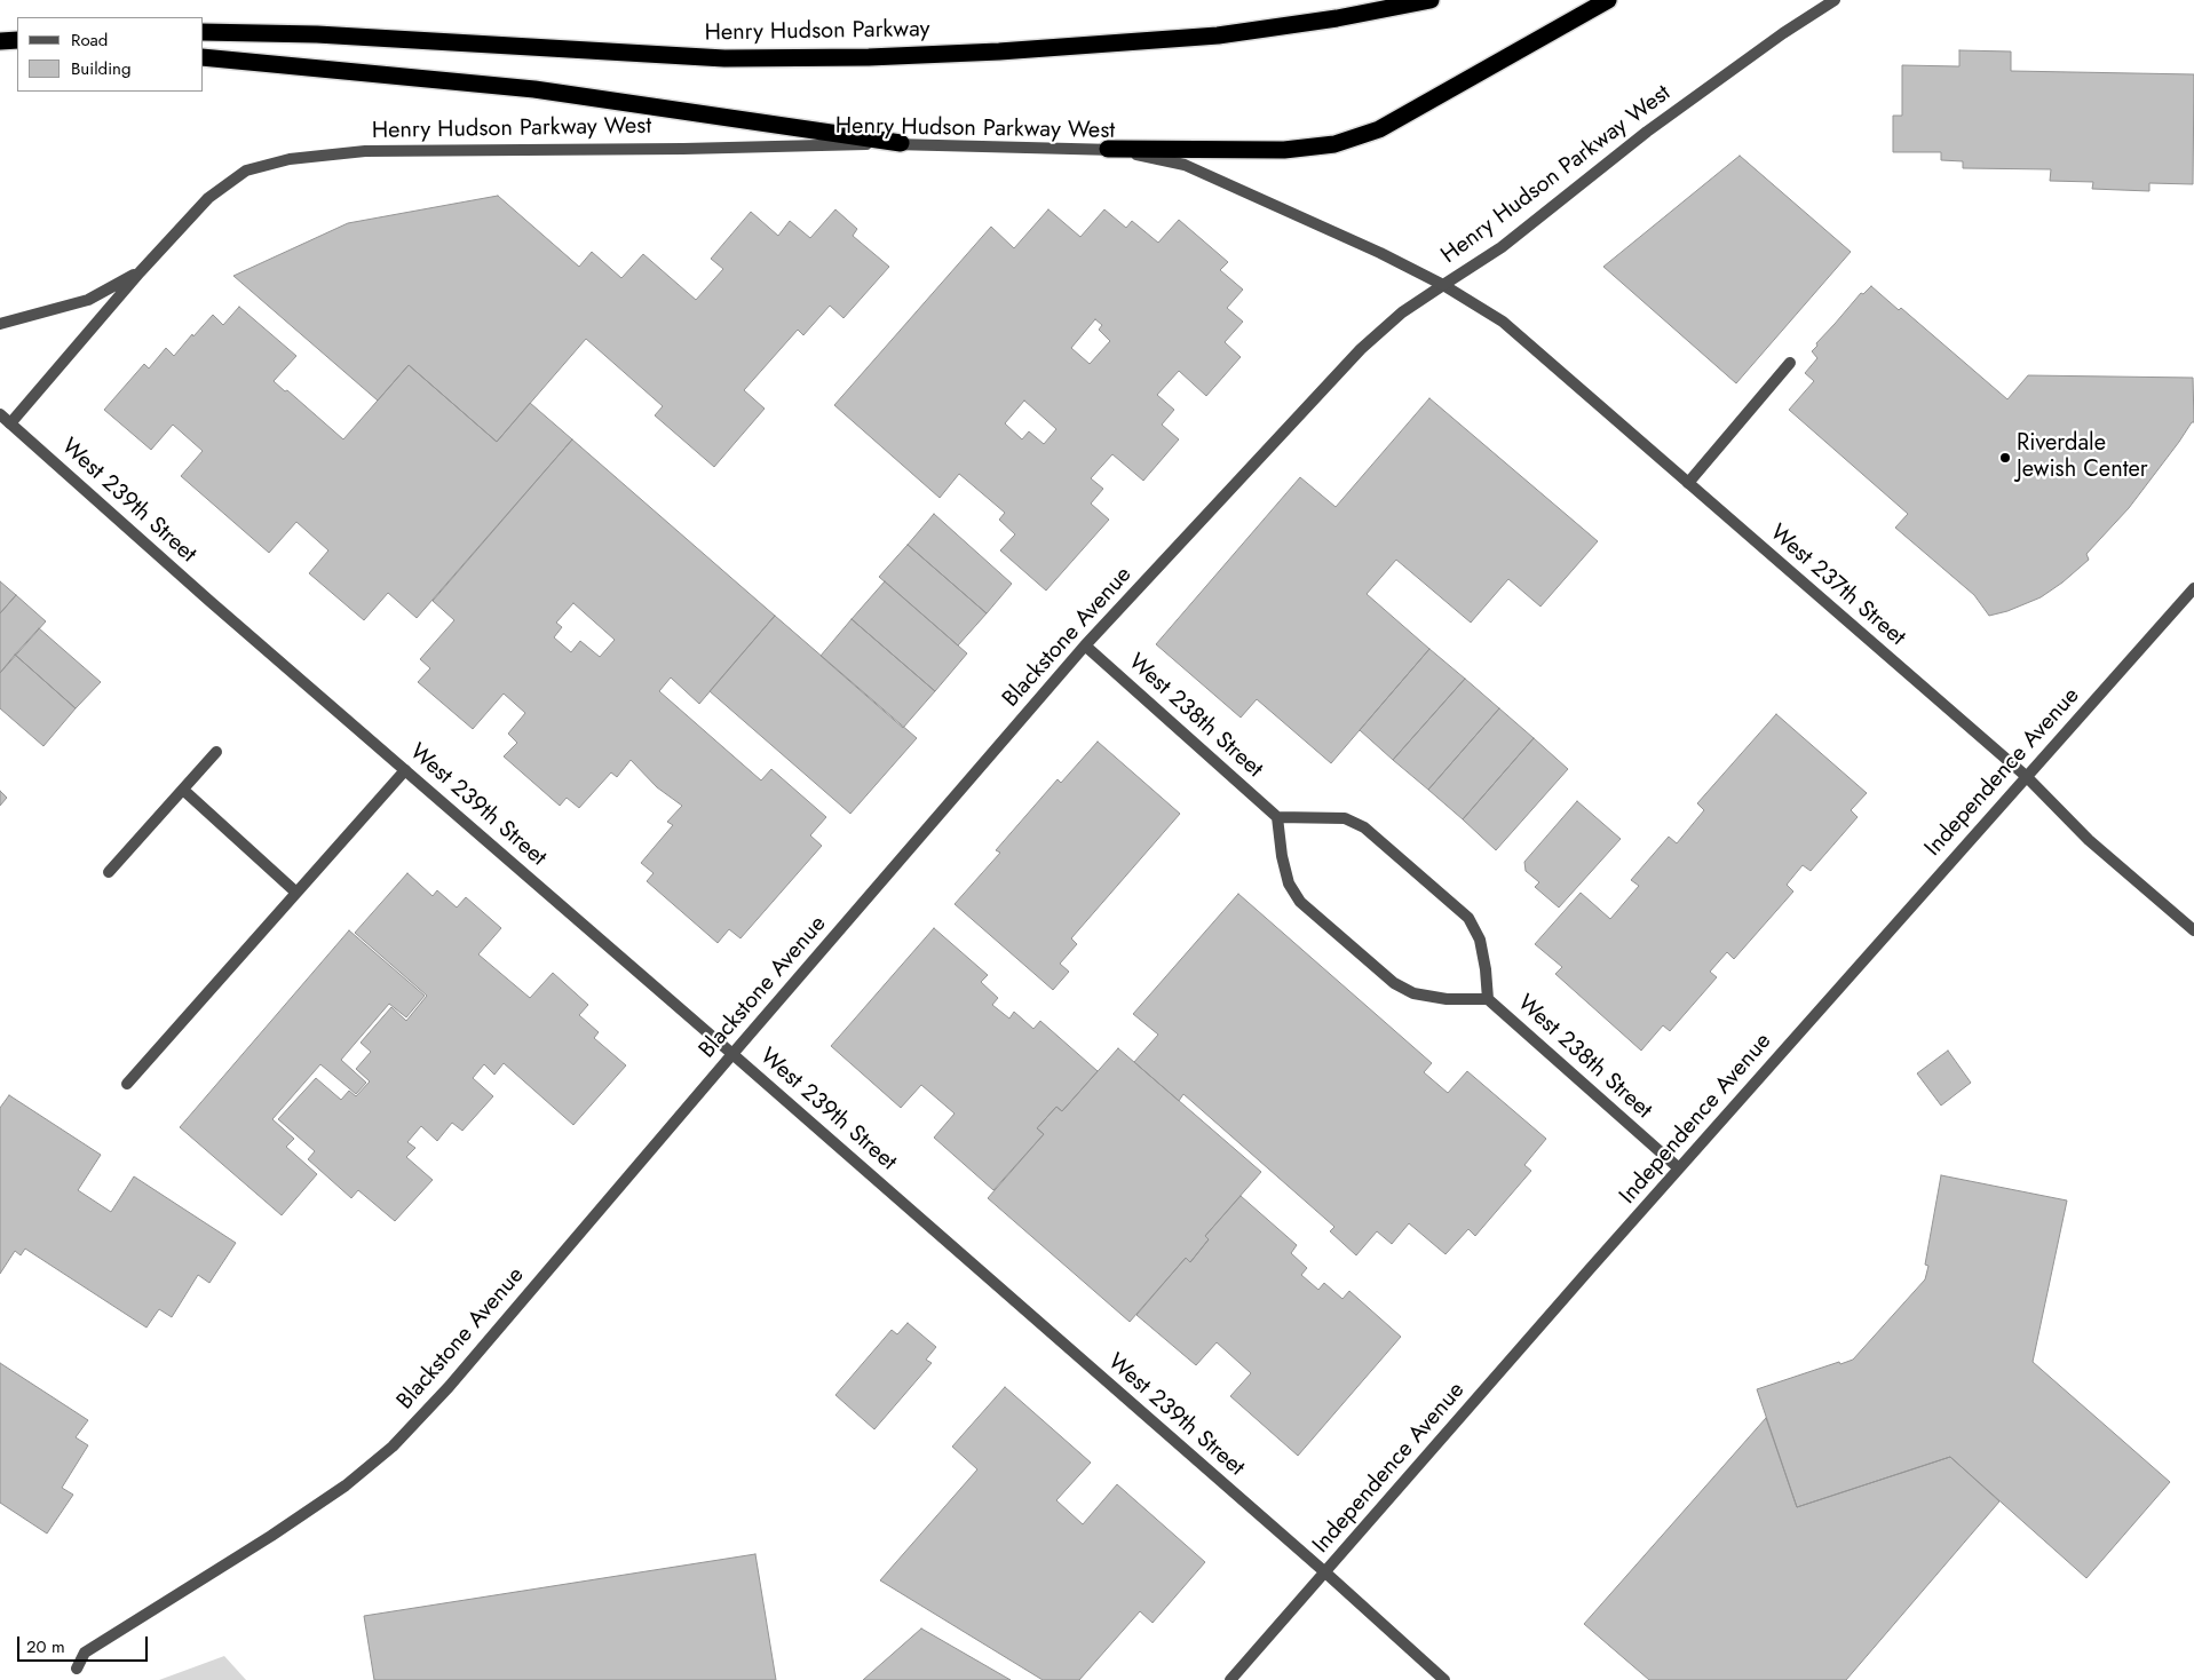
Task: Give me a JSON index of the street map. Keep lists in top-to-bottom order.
{
  "streets": {
    "highway": ["Henry Hudson Parkway"],
    "street": [
      "Henry Hudson Parkway West",
      "West 239th Street",
      "West 237th Street",
      "Blackstone Avenue",
      "West 238th Street",
      "Independence Avenue"
    ]
  },
  "crossings": [
    ["Henry Hudson Parkway West", "West 239th Street"],
    ["Henry Hudson Parkway West", "West 237th Street"],
    ["Henry Hudson Parkway West", "Blackstone Avenue"],
    ["West 239th Street", "Blackstone Avenue"],
    ["West 239th Street", "Independence Avenue"],
    ["West 237th Street", "Blackstone Avenue"],
    ["West 237th Street", "Independence Avenue"],
    ["Blackstone Avenue", "West 238th Street"],
    ["West 238th Street", "Independence Avenue"]
  ],
  "places": ["Riverdale Jewish Center"],
  "legend": ["Road", "Building"],
  "scale_bar": "20 m"
}
